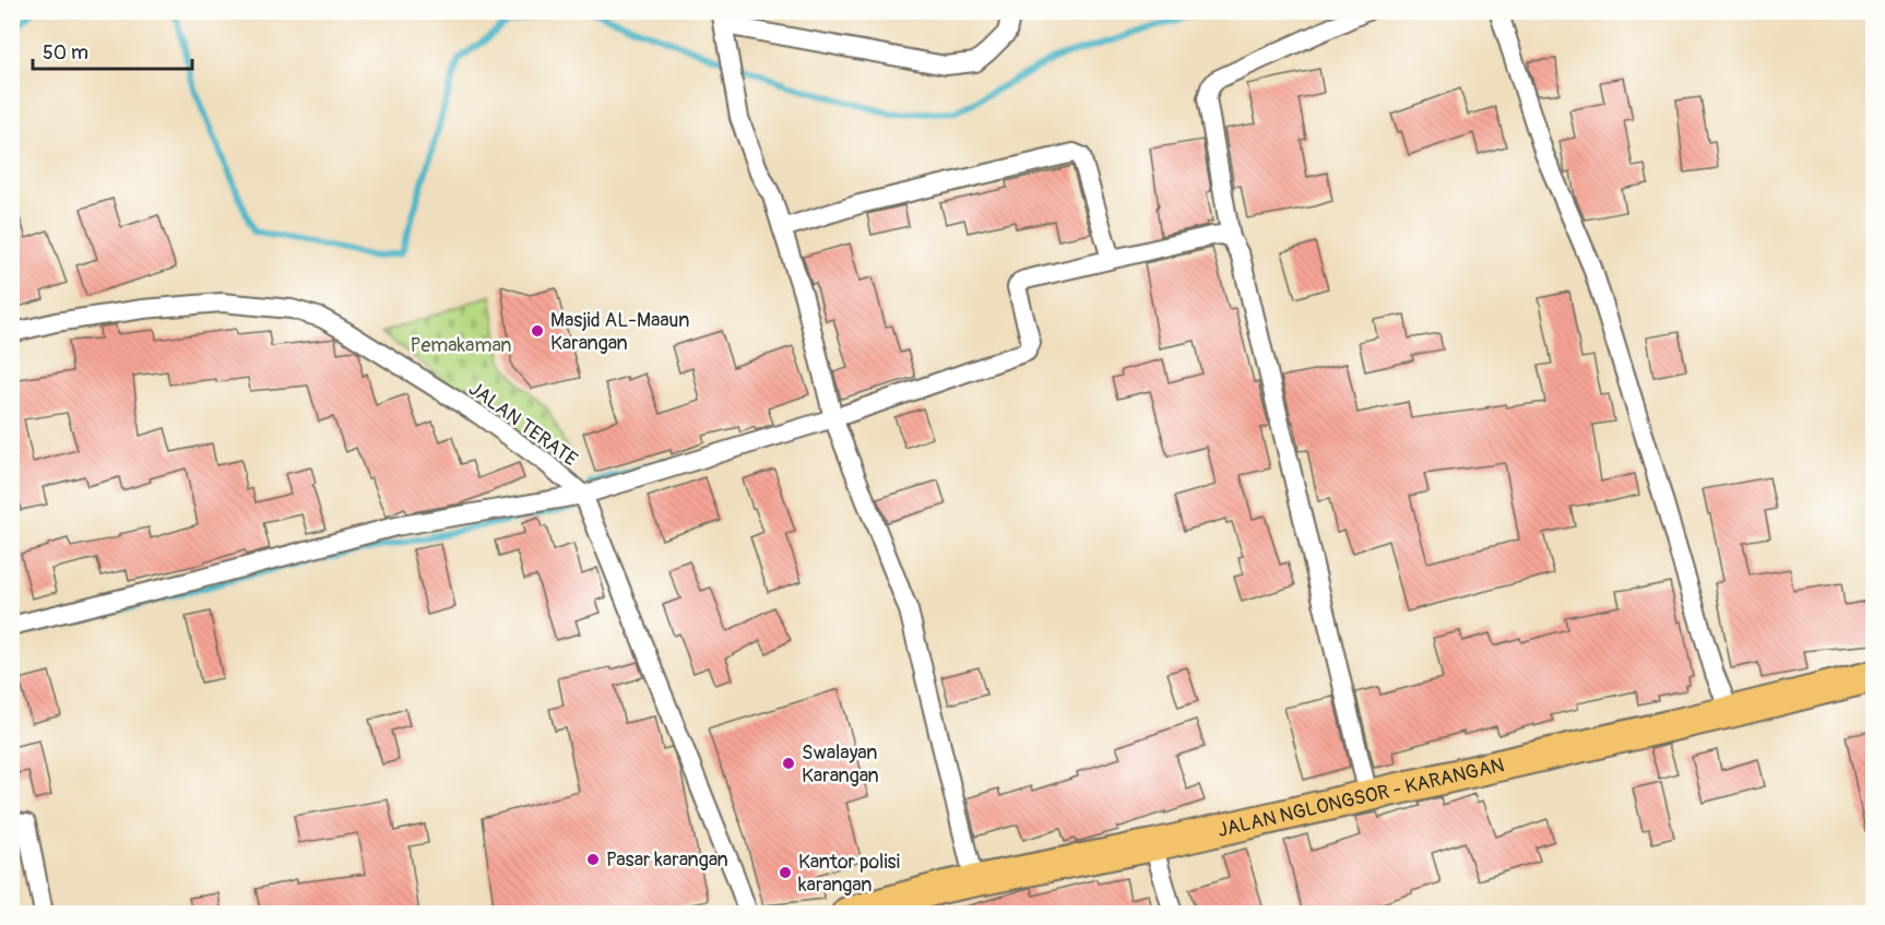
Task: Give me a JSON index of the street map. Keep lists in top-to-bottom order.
{
  "streets": {
    "highway": ["JALAN NGLONGSOR - KARANGAN"],
    "street": ["JALAN TERATE"]
  },
  "parks": ["Pemakaman"],
  "places": [
    "Masjid AL-Maaun Karangan",
    "Swalayan Karangan",
    "Pasar karangan",
    "Kantor polisi karangan"
  ],
  "scale_bar": "50 m"
}
